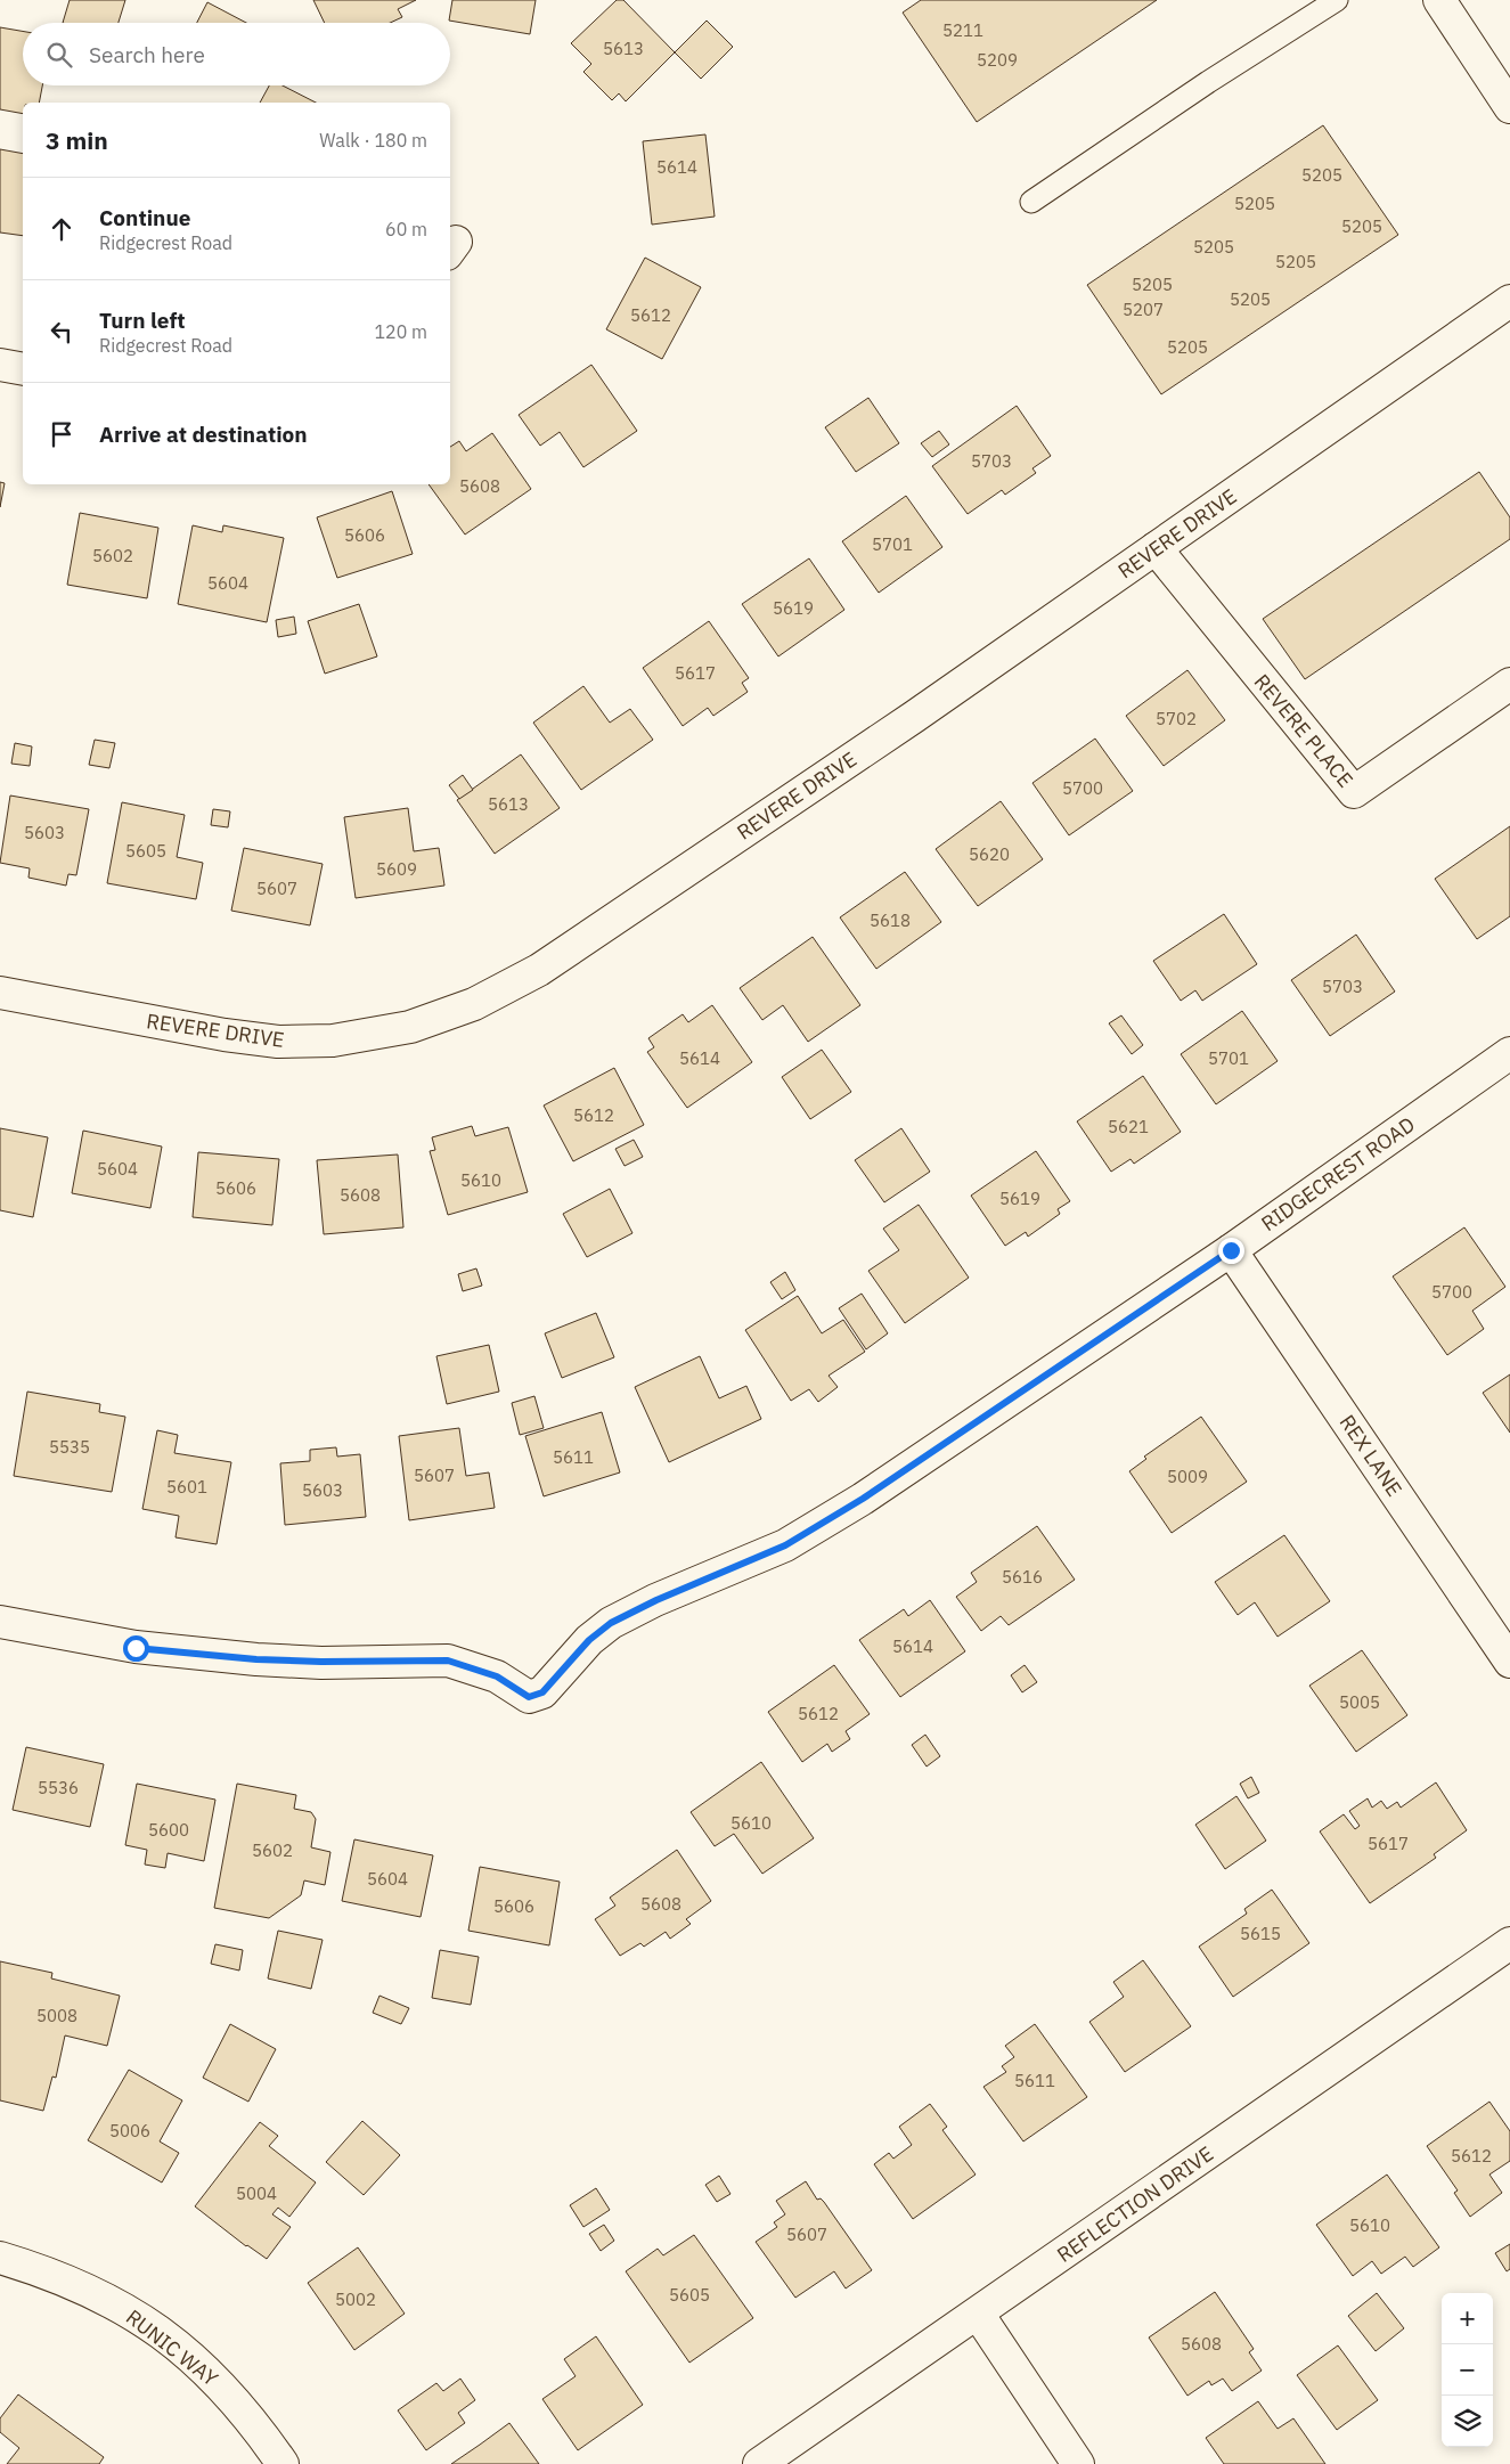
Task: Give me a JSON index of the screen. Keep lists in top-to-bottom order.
{
  "streets": {
    "street": [
      "REVERE DRIVE",
      "REVERE PLACE",
      "RIDGECREST ROAD",
      "REX LANE",
      "REFLECTION DRIVE",
      "RUNIC WAY"
    ]
  },
  "crossings": [
    ["REVERE DRIVE", "REVERE PLACE"],
    ["RIDGECREST ROAD", "REX LANE"]
  ],
  "house_numbers": [
    "5211",
    "5613",
    "5209",
    "5614",
    "5205",
    "5205",
    "5205",
    "5205",
    "5205",
    "5205",
    "5205",
    "5207",
    "5612",
    "5205",
    "5703",
    "5608",
    "5606",
    "5701",
    "5602",
    "5604",
    "5619",
    "5617",
    "5702",
    "5700",
    "5613",
    "5603",
    "5605",
    "5620",
    "5609",
    "5607",
    "5618",
    "5703",
    "5614",
    "5701",
    "5612",
    "5621",
    "5604",
    "5610",
    "5606",
    "5608",
    "5619",
    "5700",
    "5535",
    "5611",
    "5607",
    "5009",
    "5601",
    "5603",
    "5616",
    "5614",
    "5005",
    "5612",
    "5536",
    "5610",
    "5600",
    "5617",
    "5602",
    "5604",
    "5608",
    "5606",
    "5615",
    "5008",
    "5611",
    "5006",
    "5612",
    "5004",
    "5610",
    "5607",
    "5605",
    "5002",
    "5608"
  ],
  "page": {
    "search": "Search here",
    "heading": ["3 min", "Walk · 180 m"],
    "list": [
      ["Continue", "Ridgecrest Road", "60 m"],
      ["Turn left", "Ridgecrest Road", "120 m"],
      "Arrive at destination"
    ],
    "map_buttons": ["+", "−"]
  }
}
